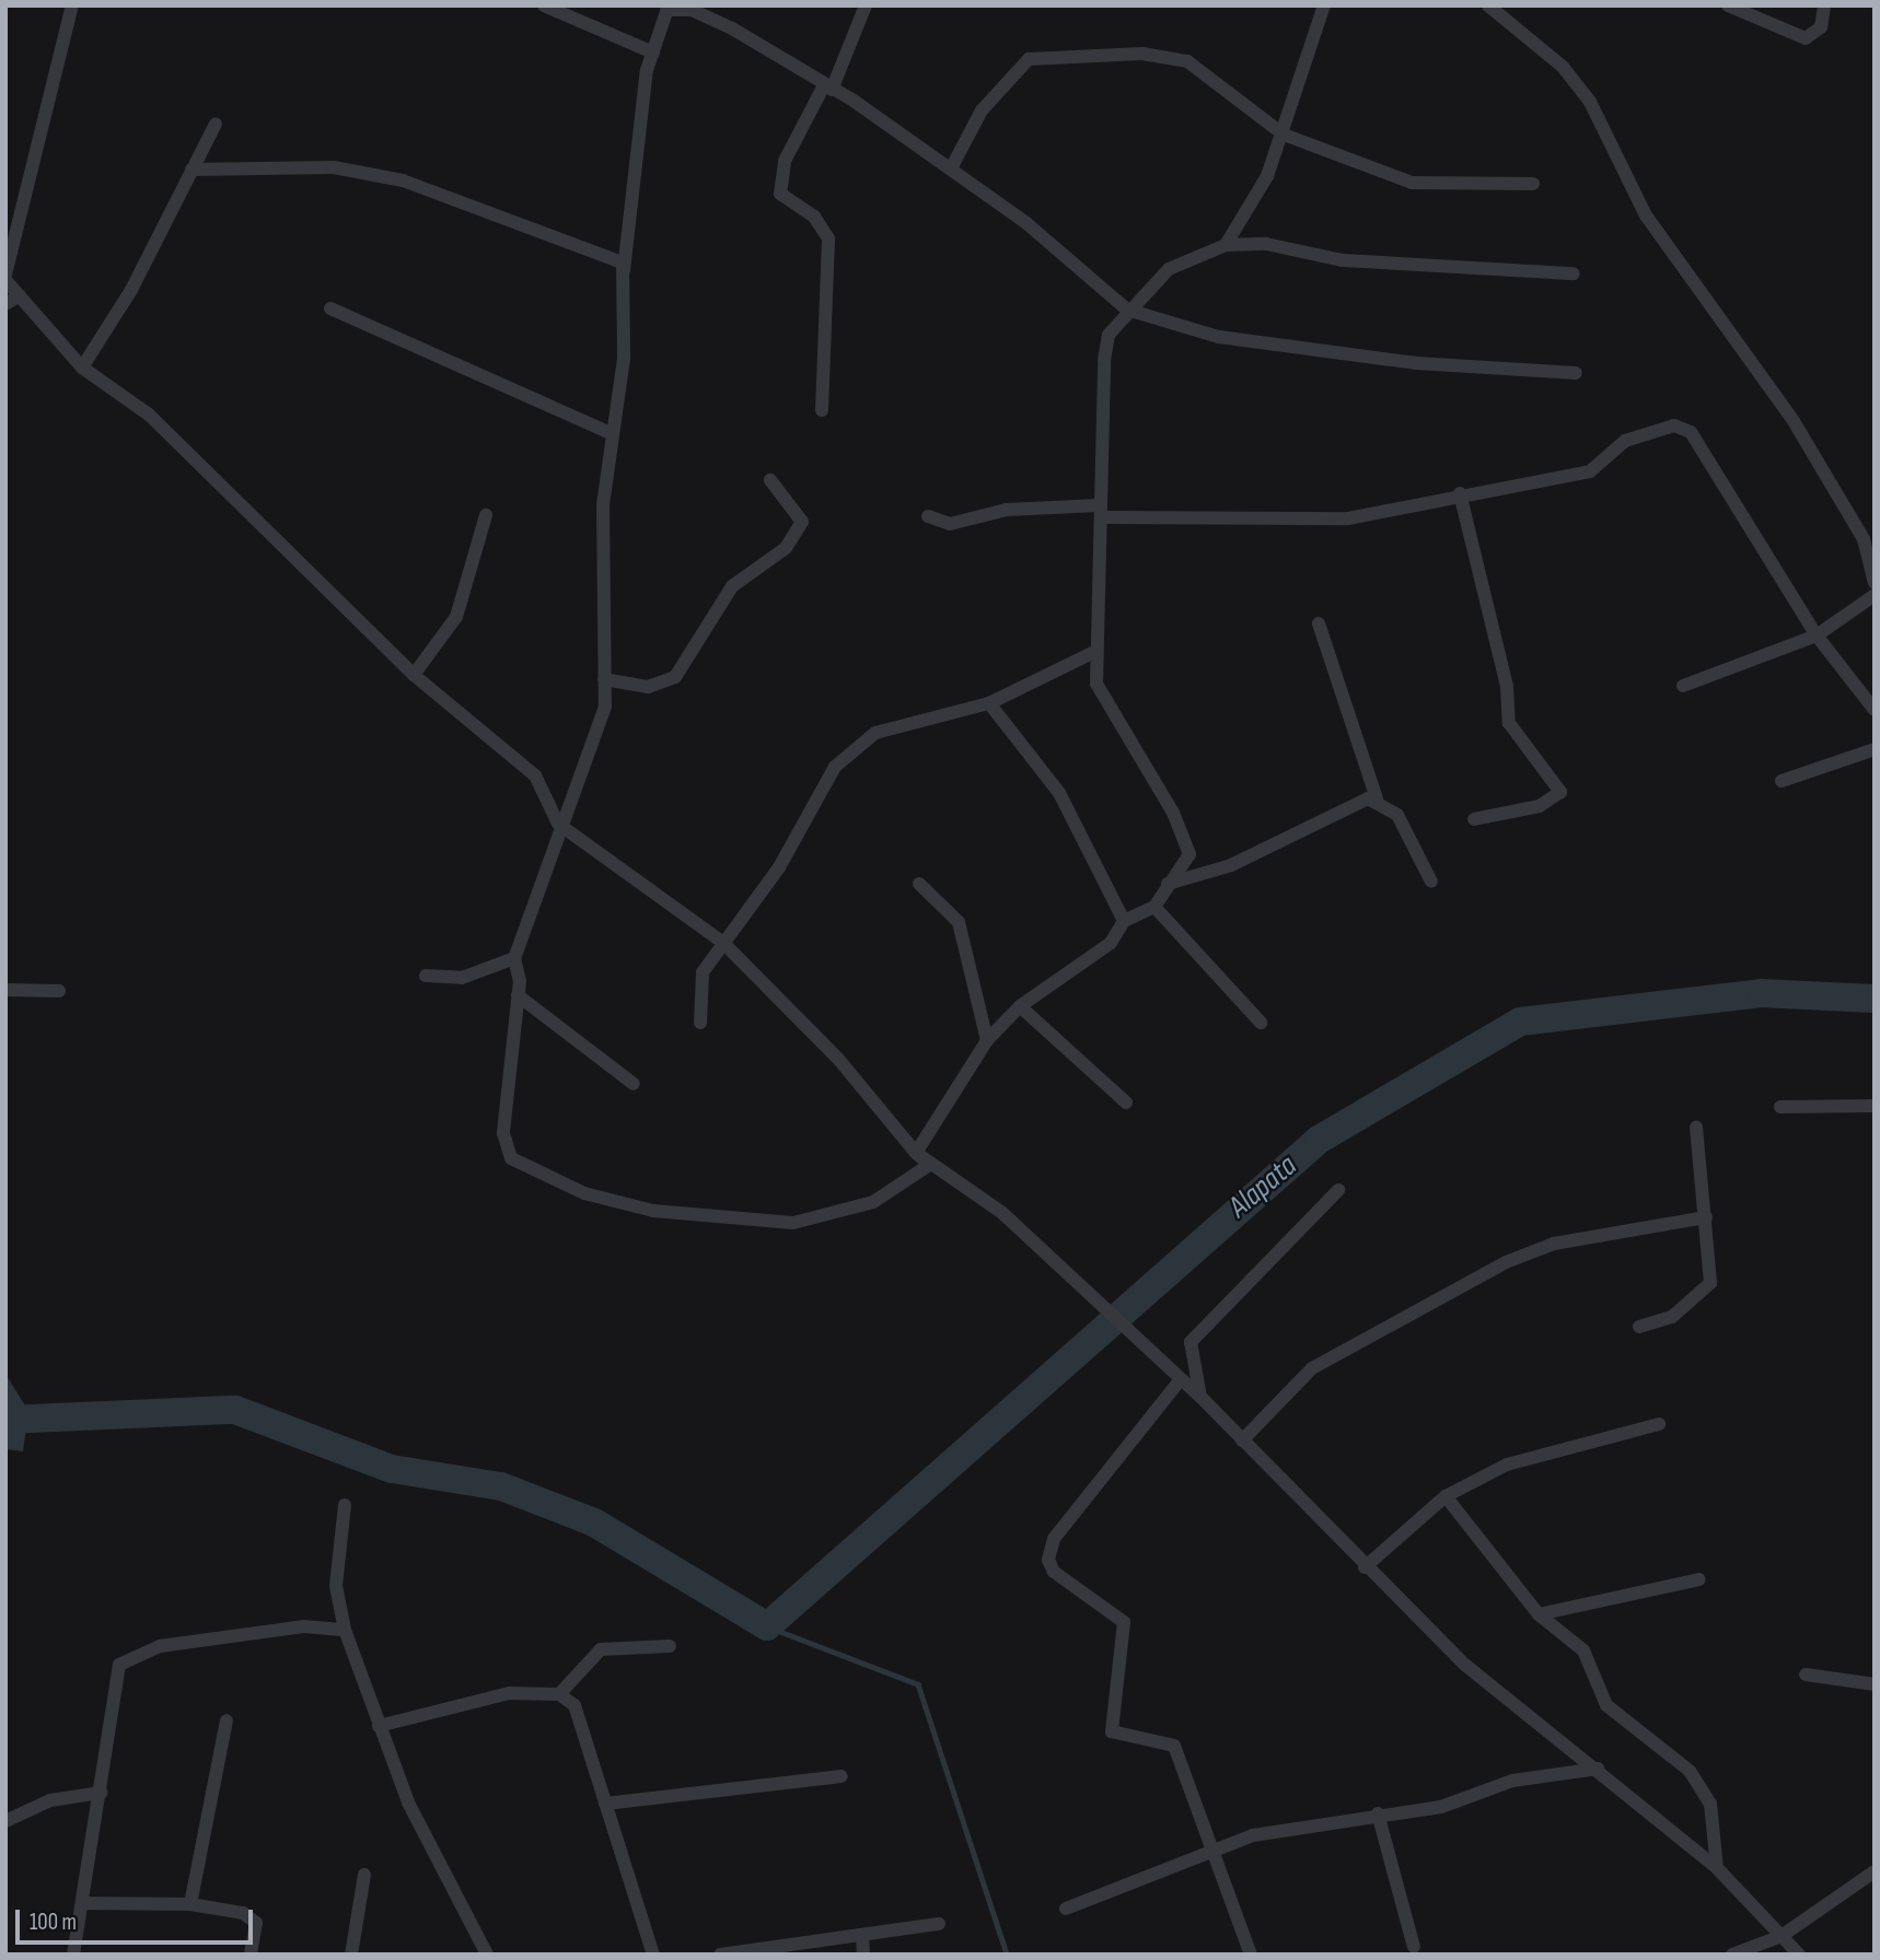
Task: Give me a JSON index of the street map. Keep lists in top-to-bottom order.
{
  "water": ["Alapata"],
  "scale_bar": "100 m"
}
